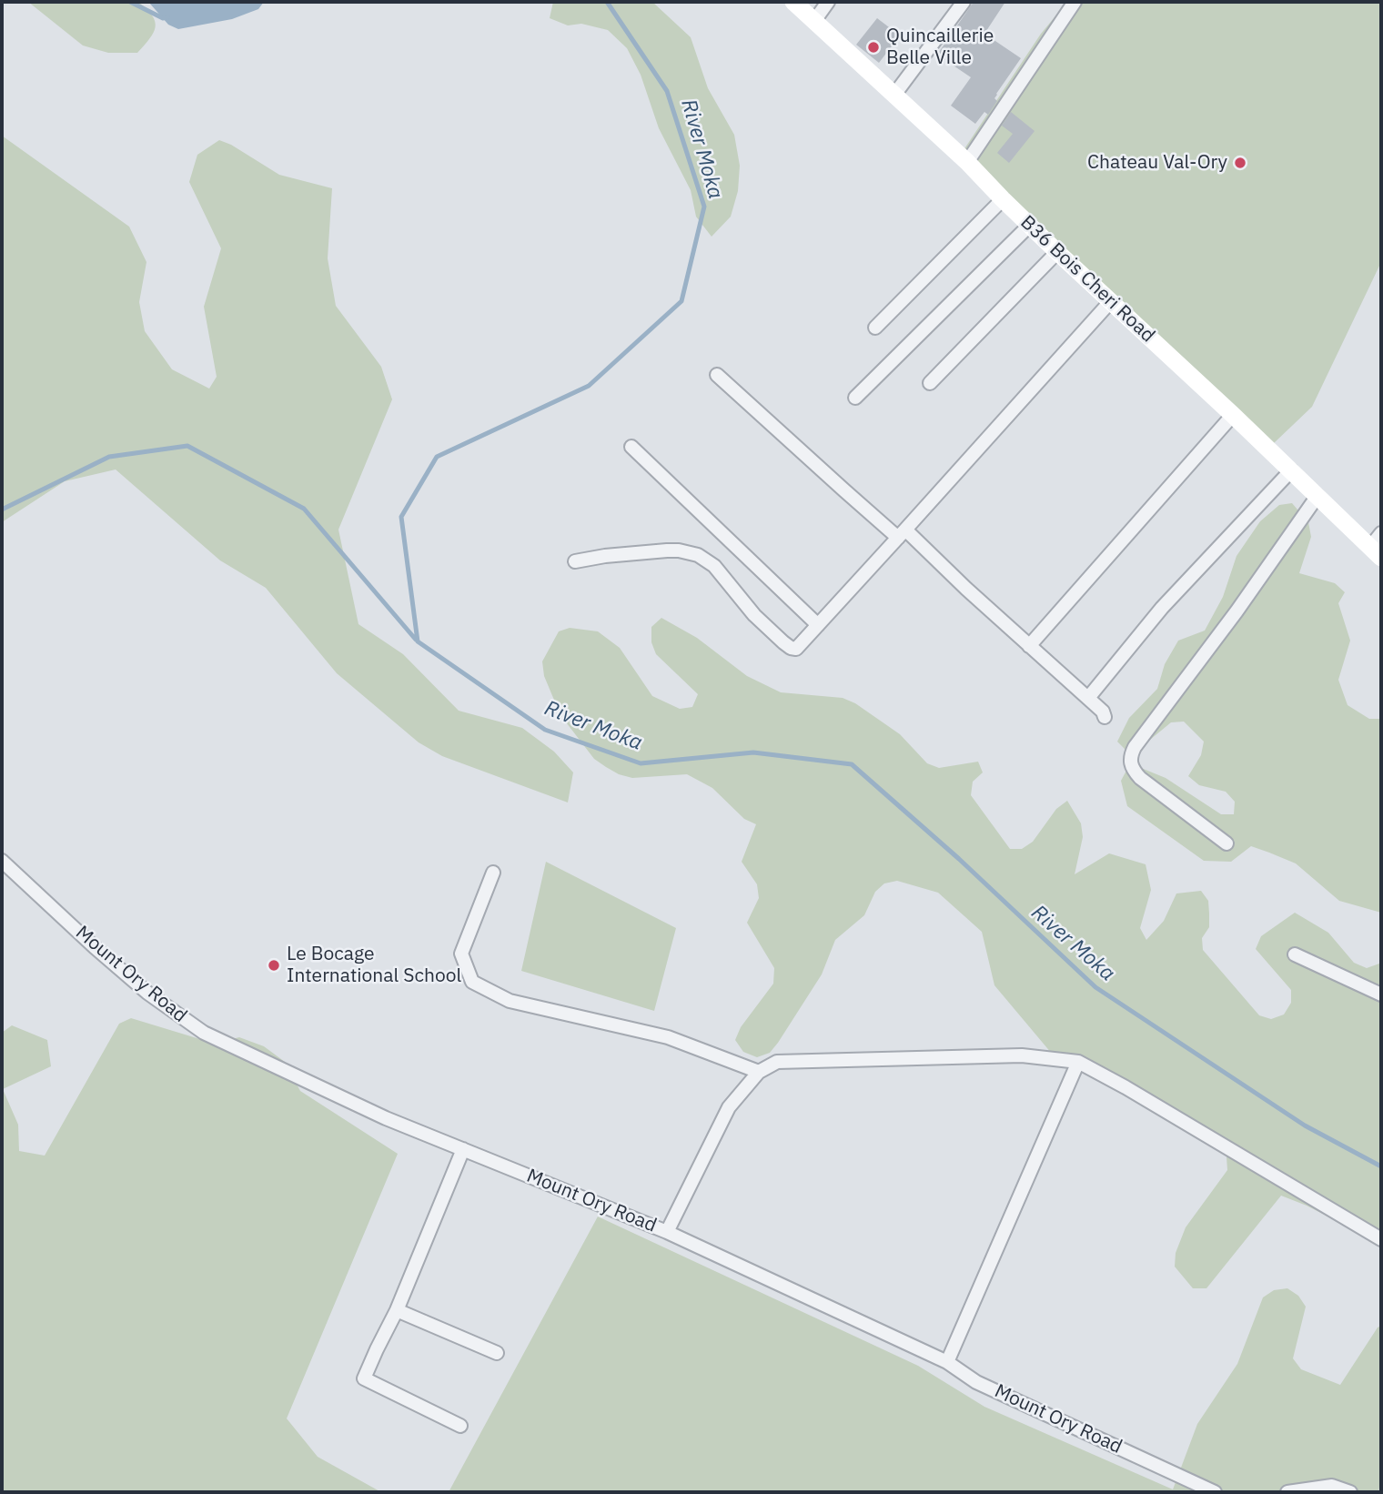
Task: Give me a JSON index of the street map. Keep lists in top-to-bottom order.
{
  "streets": {
    "main road": ["B36 Bois Cheri Road"],
    "street": ["Mount Ory Road"]
  },
  "water": ["River Moka"],
  "places": ["Quincaillerie Belle Ville", "Chateau Val-Ory", "Le Bocage International School"]
}
